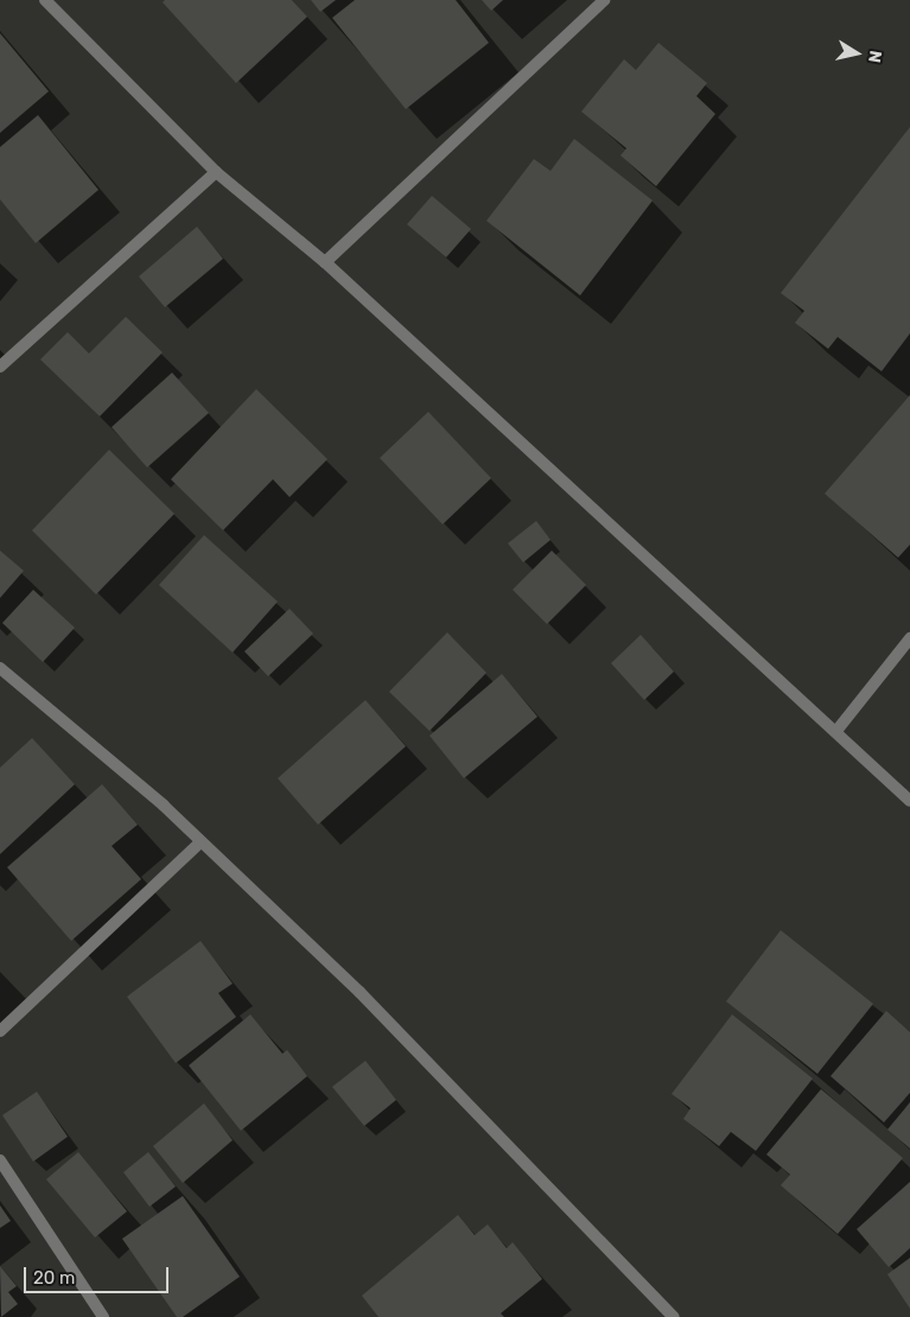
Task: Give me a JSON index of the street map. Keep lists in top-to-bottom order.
{
  "scale_bar": "20 m",
  "north": "right"
}
